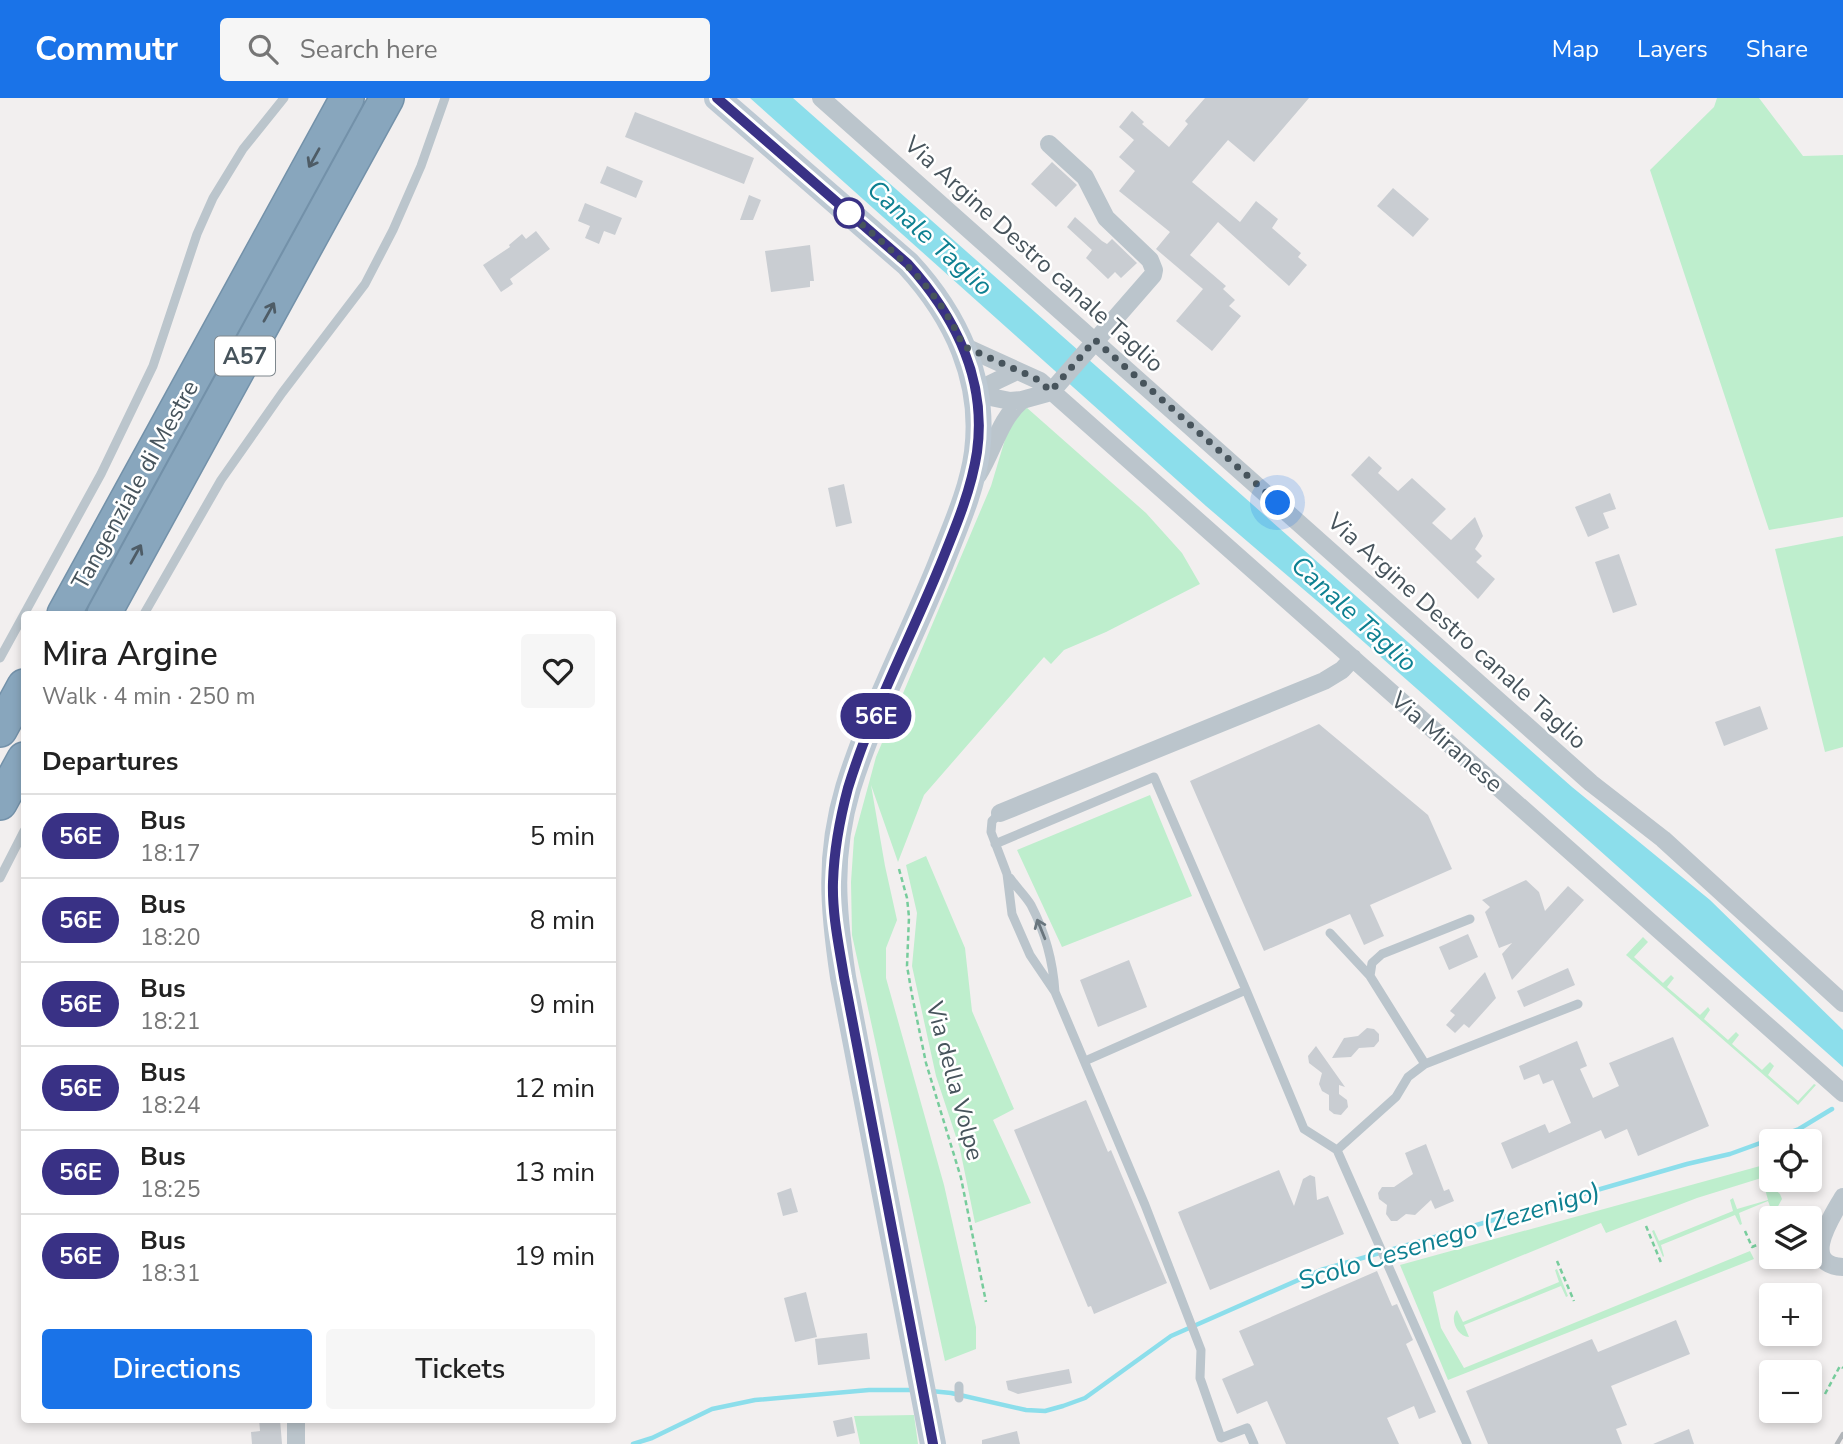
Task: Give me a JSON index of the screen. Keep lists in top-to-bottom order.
{
  "streets": {
    "highway": ["A57", "Tangenziale di Mestre"],
    "street": ["Via Argine Destro canale Taglio", "Via Miranese"],
    "path": ["Via della Volpe"]
  },
  "water": ["Canale Taglio", "Scolo Cesenego (Zezenigo)"],
  "lines": ["bus line 56E"],
  "page": {
    "header": "Commutr",
    "search": "Search here",
    "nav": ["Map", "Layers", "Share"],
    "on_map": "56E",
    "heading": [
      ["Mira Argine", "Walk · 4 min · 250 m"],
      "Departures"
    ],
    "list": [
      {
        "mark": "56E",
        "name": "Bus",
        "note": "18:17",
        "value": "5 min"
      },
      {
        "mark": "56E",
        "name": "Bus",
        "note": "18:20",
        "value": "8 min"
      },
      {
        "mark": "56E",
        "name": "Bus",
        "note": "18:21",
        "value": "9 min"
      },
      {
        "mark": "56E",
        "name": "Bus",
        "note": "18:24",
        "value": "12 min"
      },
      {
        "mark": "56E",
        "name": "Bus",
        "note": "18:25",
        "value": "13 min"
      },
      {
        "mark": "56E",
        "name": "Bus",
        "note": "18:31",
        "value": "19 min"
      }
    ],
    "map_buttons": ["+", "−"],
    "buttons": ["Directions", "Tickets"]
  }
}
